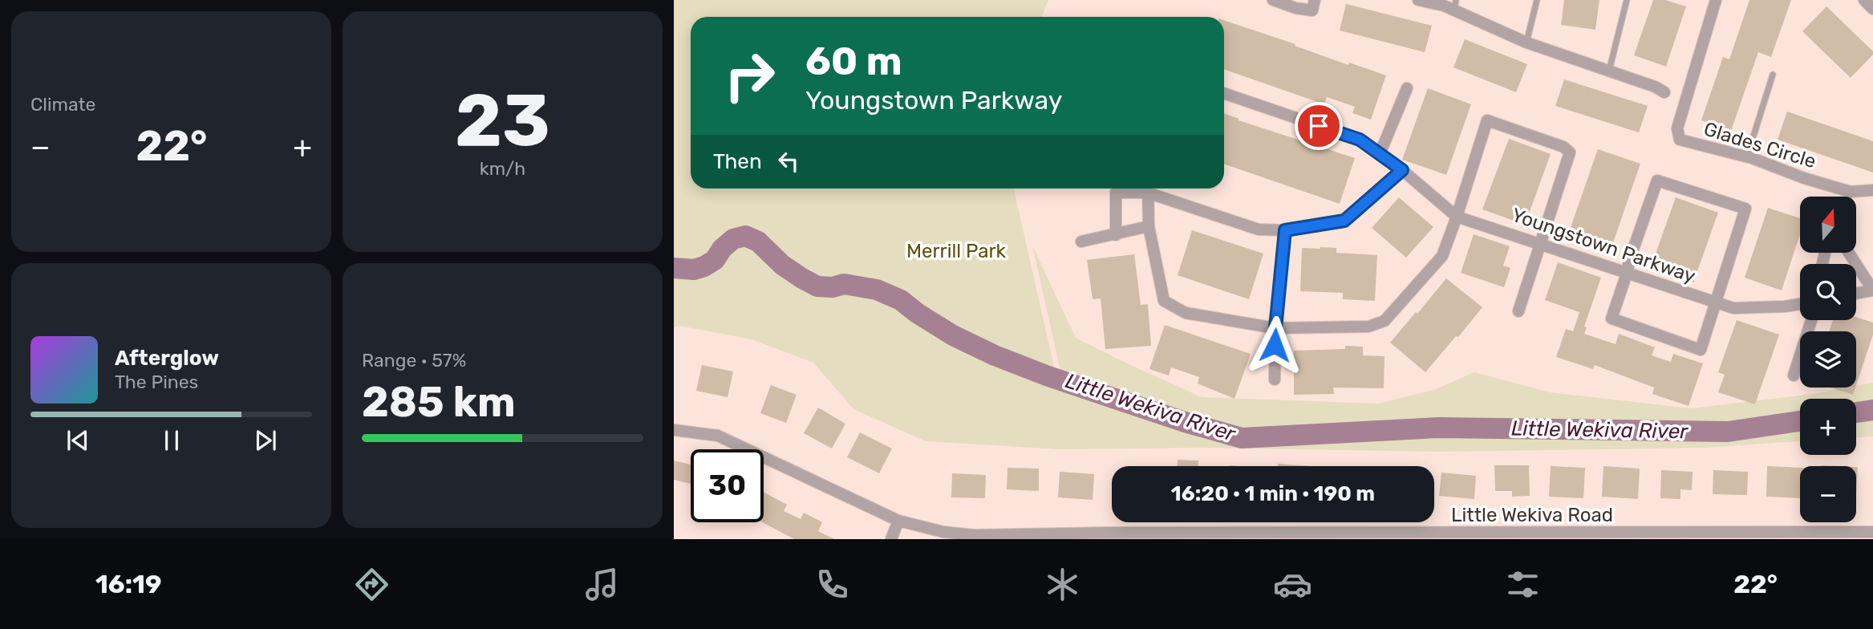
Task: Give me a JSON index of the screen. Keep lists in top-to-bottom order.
{
  "streets": {
    "street": ["Glades Circle", "Youngstown Parkway", "Little Wekiva Road"]
  },
  "water": ["Little Wekiva River"],
  "parks": ["Merrill Park"],
  "north": "top",
  "page": {
    "tile": [
      "Climate",
      ["23", "km/h"],
      ["Range · 57%", "285 km"]
    ],
    "turn": ["60 m", "Youngstown Parkway"],
    "heat": ["−", "22°", "+"],
    "then": "Then",
    "map_buttons": ["+", "−"],
    "song": ["Afterglow", "The Pines"],
    "limit": "30",
    "trip": "16:20 · 1 min · 190 m",
    "tabs": ["16:19", "22°"]
  }
}
